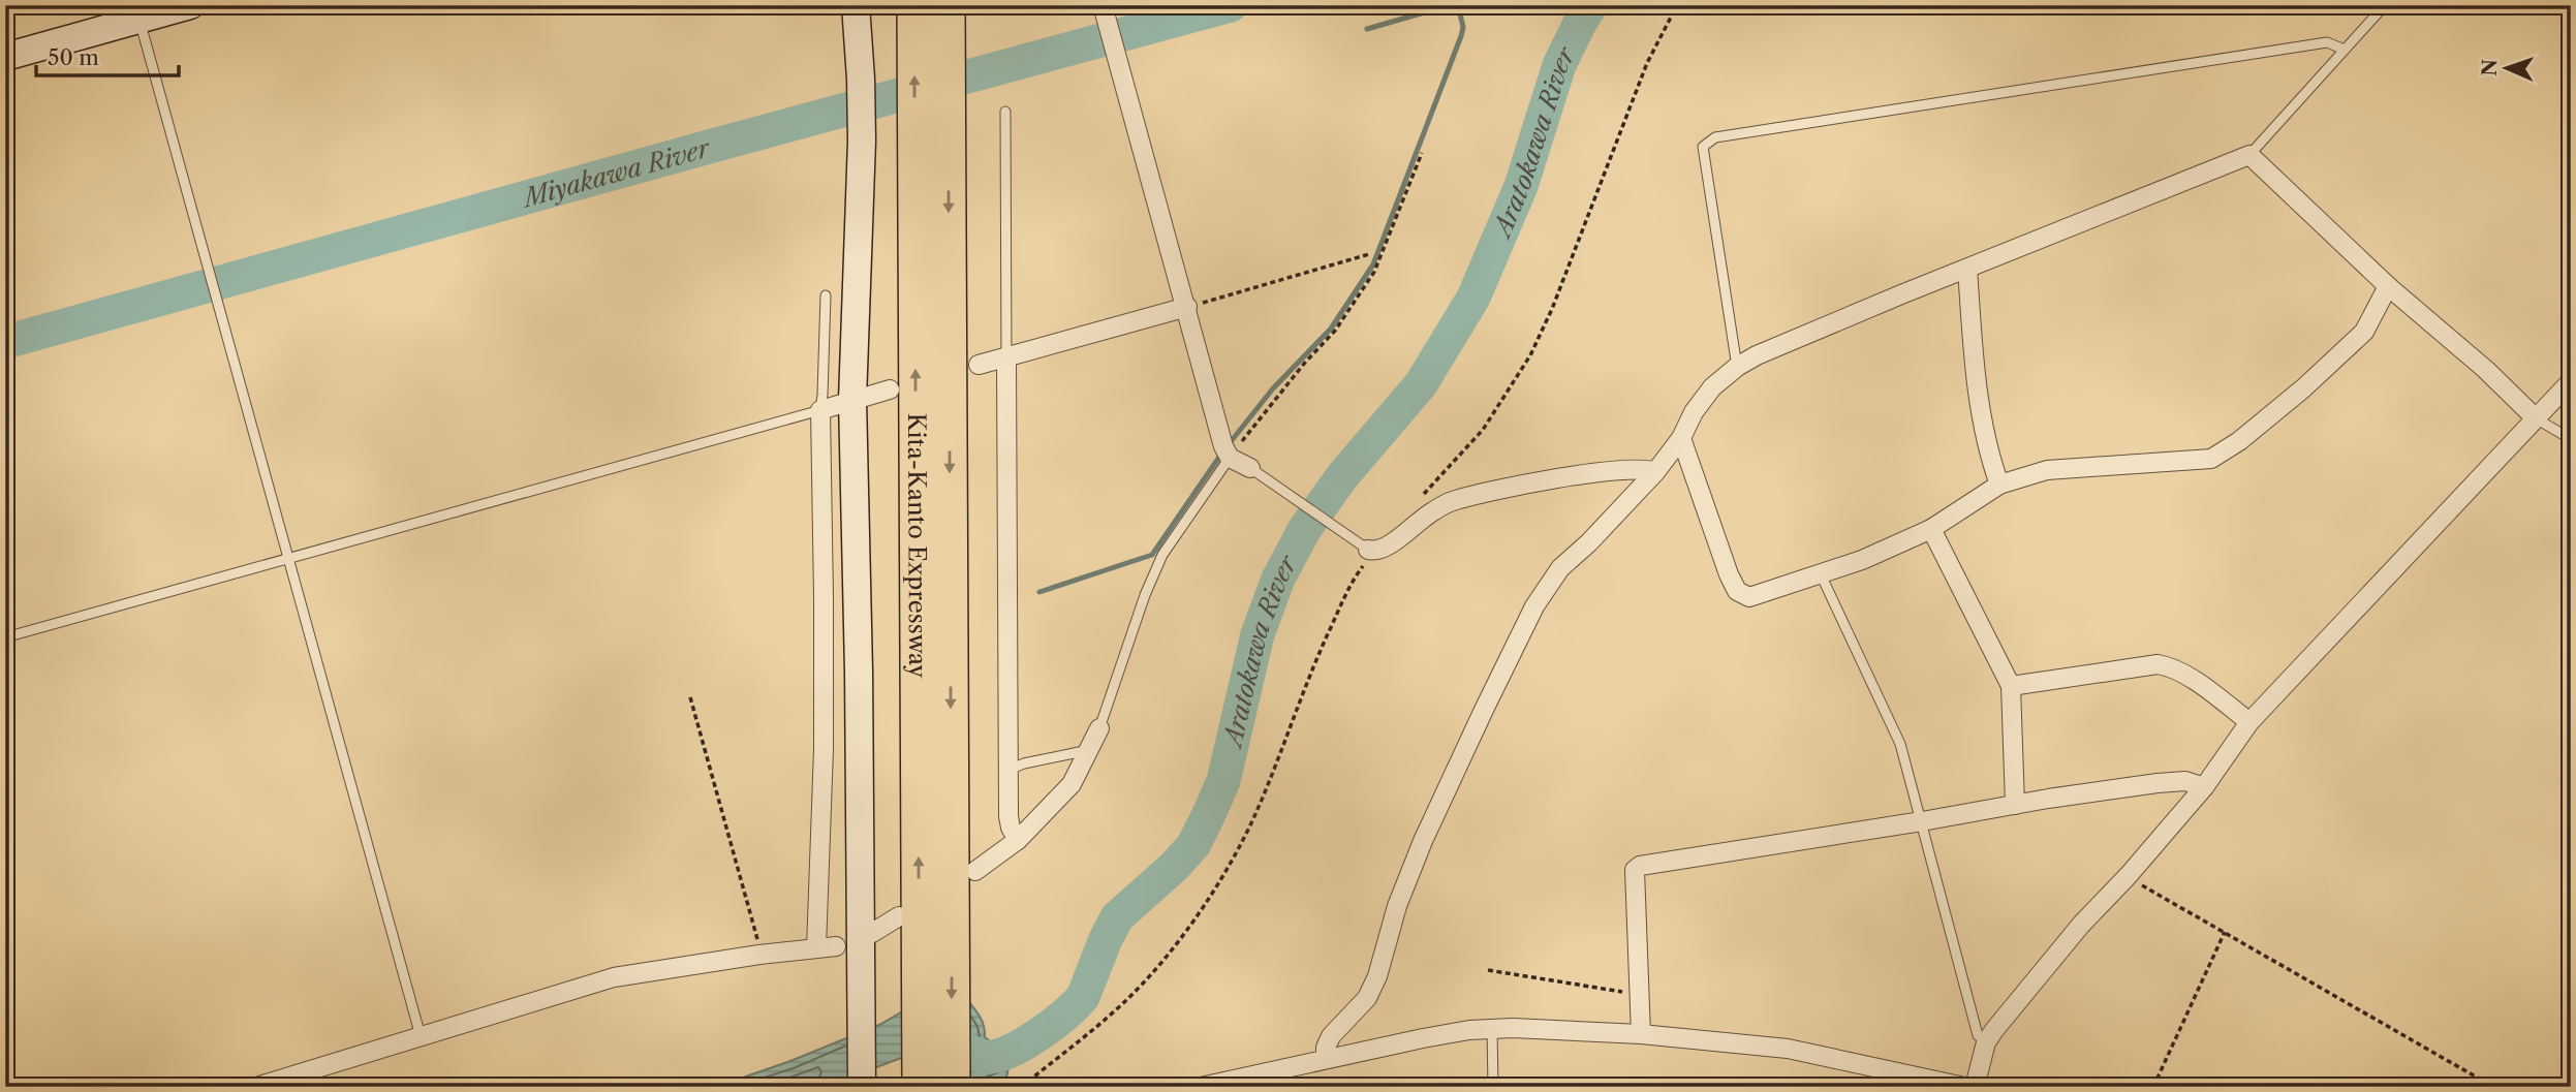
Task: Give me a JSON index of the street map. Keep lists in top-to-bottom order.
{
  "streets": {
    "highway": ["Kita-Kanto Expressway"]
  },
  "water": ["Aratokawa River", "Miyakawa River"],
  "scale_bar": "50 m",
  "north": "left"
}
